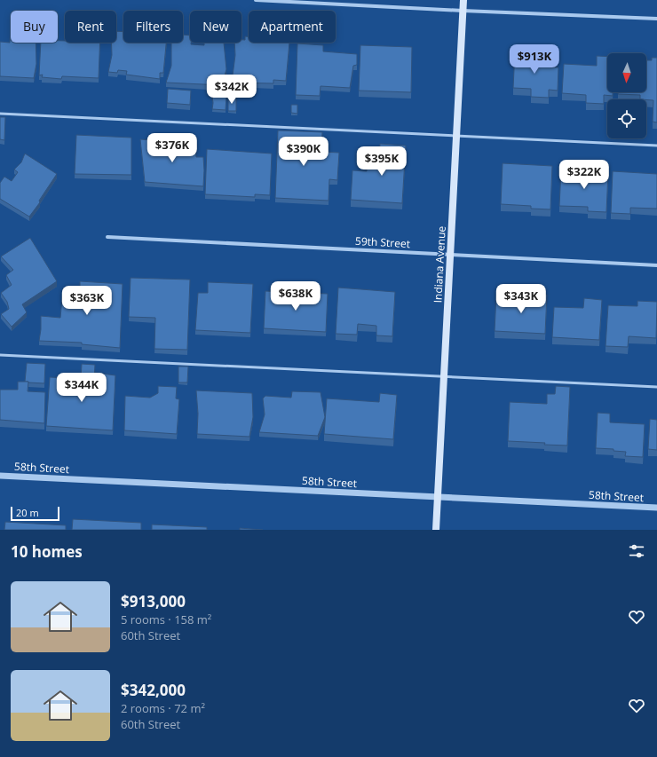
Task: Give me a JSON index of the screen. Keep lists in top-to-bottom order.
{
  "streets": {
    "main road": ["Indiana Avenue"],
    "street": ["59th Street", "58th Street"]
  },
  "crossings": [
    ["59th Street", "Indiana Avenue"],
    ["Indiana Avenue", "58th Street"]
  ],
  "scale_bar": "20 m",
  "north": "bottom",
  "page": {
    "chip": [
      "Buy",
      "Rent",
      "Filters",
      "New",
      "Apartment"
    ],
    "price": [
      "$913K",
      "$342K",
      "$376K",
      "$390K",
      "$395K",
      "$322K",
      "$638K",
      "$343K",
      "$363K",
      "$344K"
    ],
    "scale": "20 m",
    "heading": "10 homes",
    "list": [
      {
        "name": "$913,000",
        "note": "5 rooms · 158 m² · 60th Street"
      },
      {
        "name": "$342,000",
        "note": "2 rooms · 72 m² · 60th Street"
      }
    ]
  }
}
